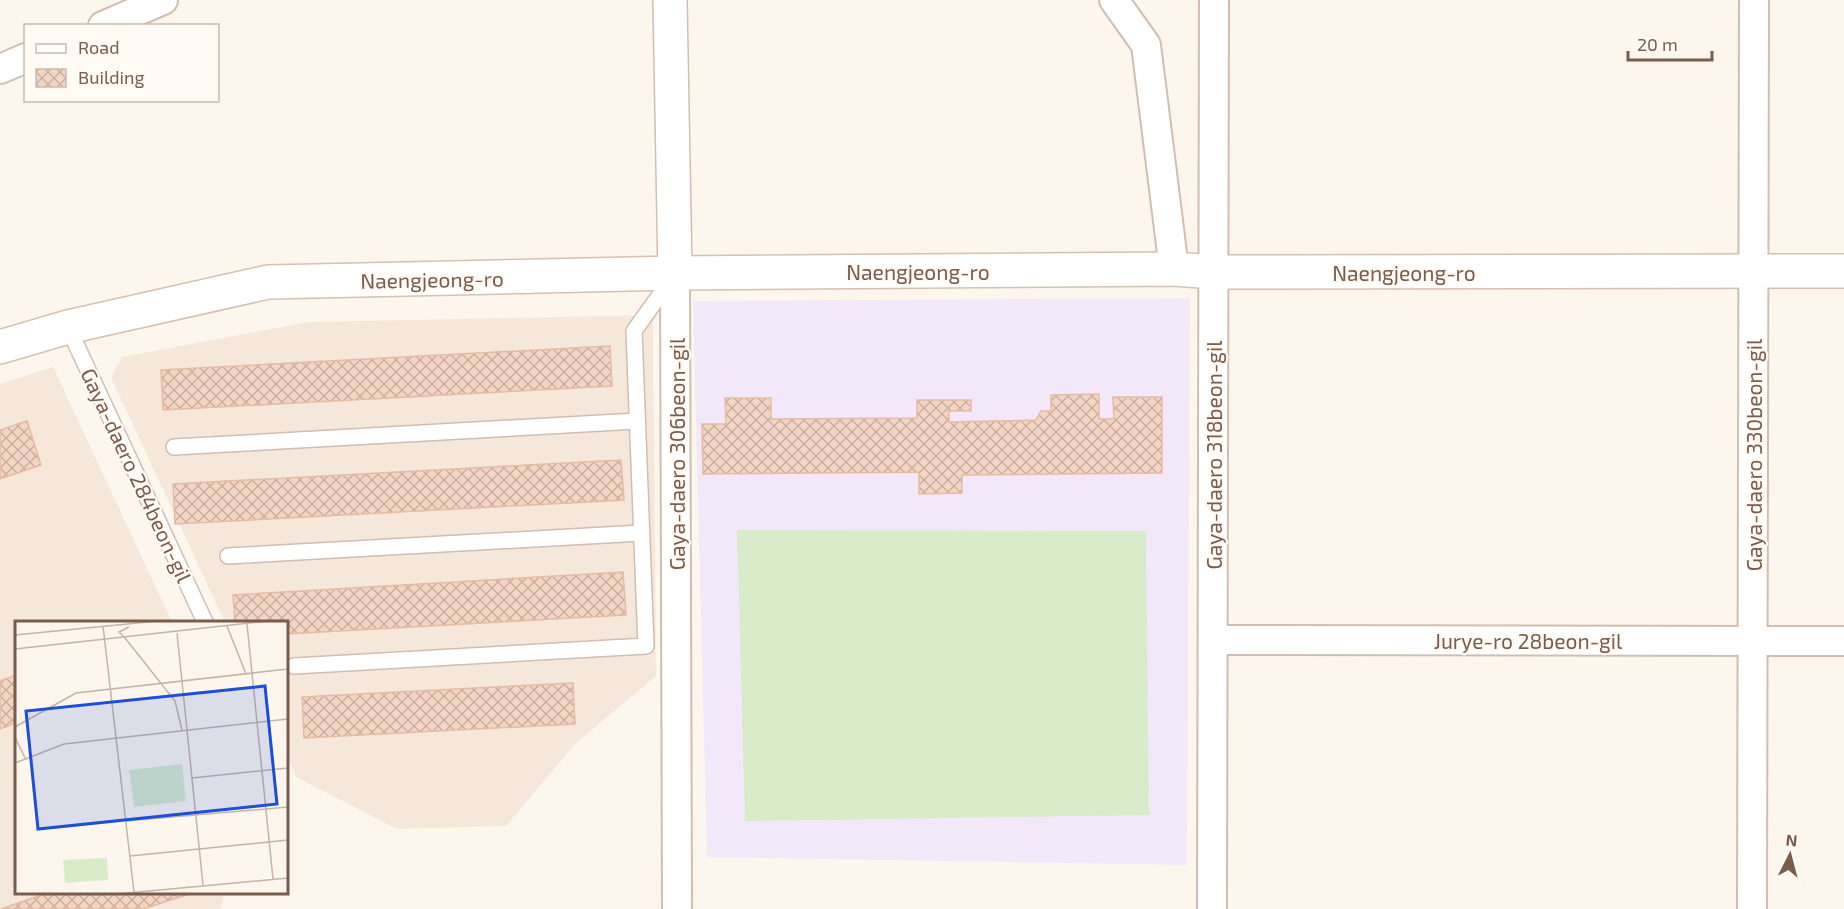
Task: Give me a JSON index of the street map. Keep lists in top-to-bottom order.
{
  "streets": {
    "main road": ["Naengjeong-ro", "Gaya-daero 306beon-gil"],
    "street": ["Gaya-daero 318beon-gil", "Gaya-daero 330beon-gil", "Jurye-ro 28beon-gil"],
    "lane": ["Gaya-daero 284beon-gil"]
  },
  "crossings": [
    ["Naengjeong-ro", "Gaya-daero 306beon-gil"],
    ["Naengjeong-ro", "Gaya-daero 318beon-gil"],
    ["Naengjeong-ro", "Gaya-daero 330beon-gil"],
    ["Naengjeong-ro", "Gaya-daero 284beon-gil"],
    ["Gaya-daero 318beon-gil", "Jurye-ro 28beon-gil"],
    ["Gaya-daero 330beon-gil", "Jurye-ro 28beon-gil"]
  ],
  "legend": ["Road", "Building"],
  "scale_bar": "20 m",
  "north": "top"
}
